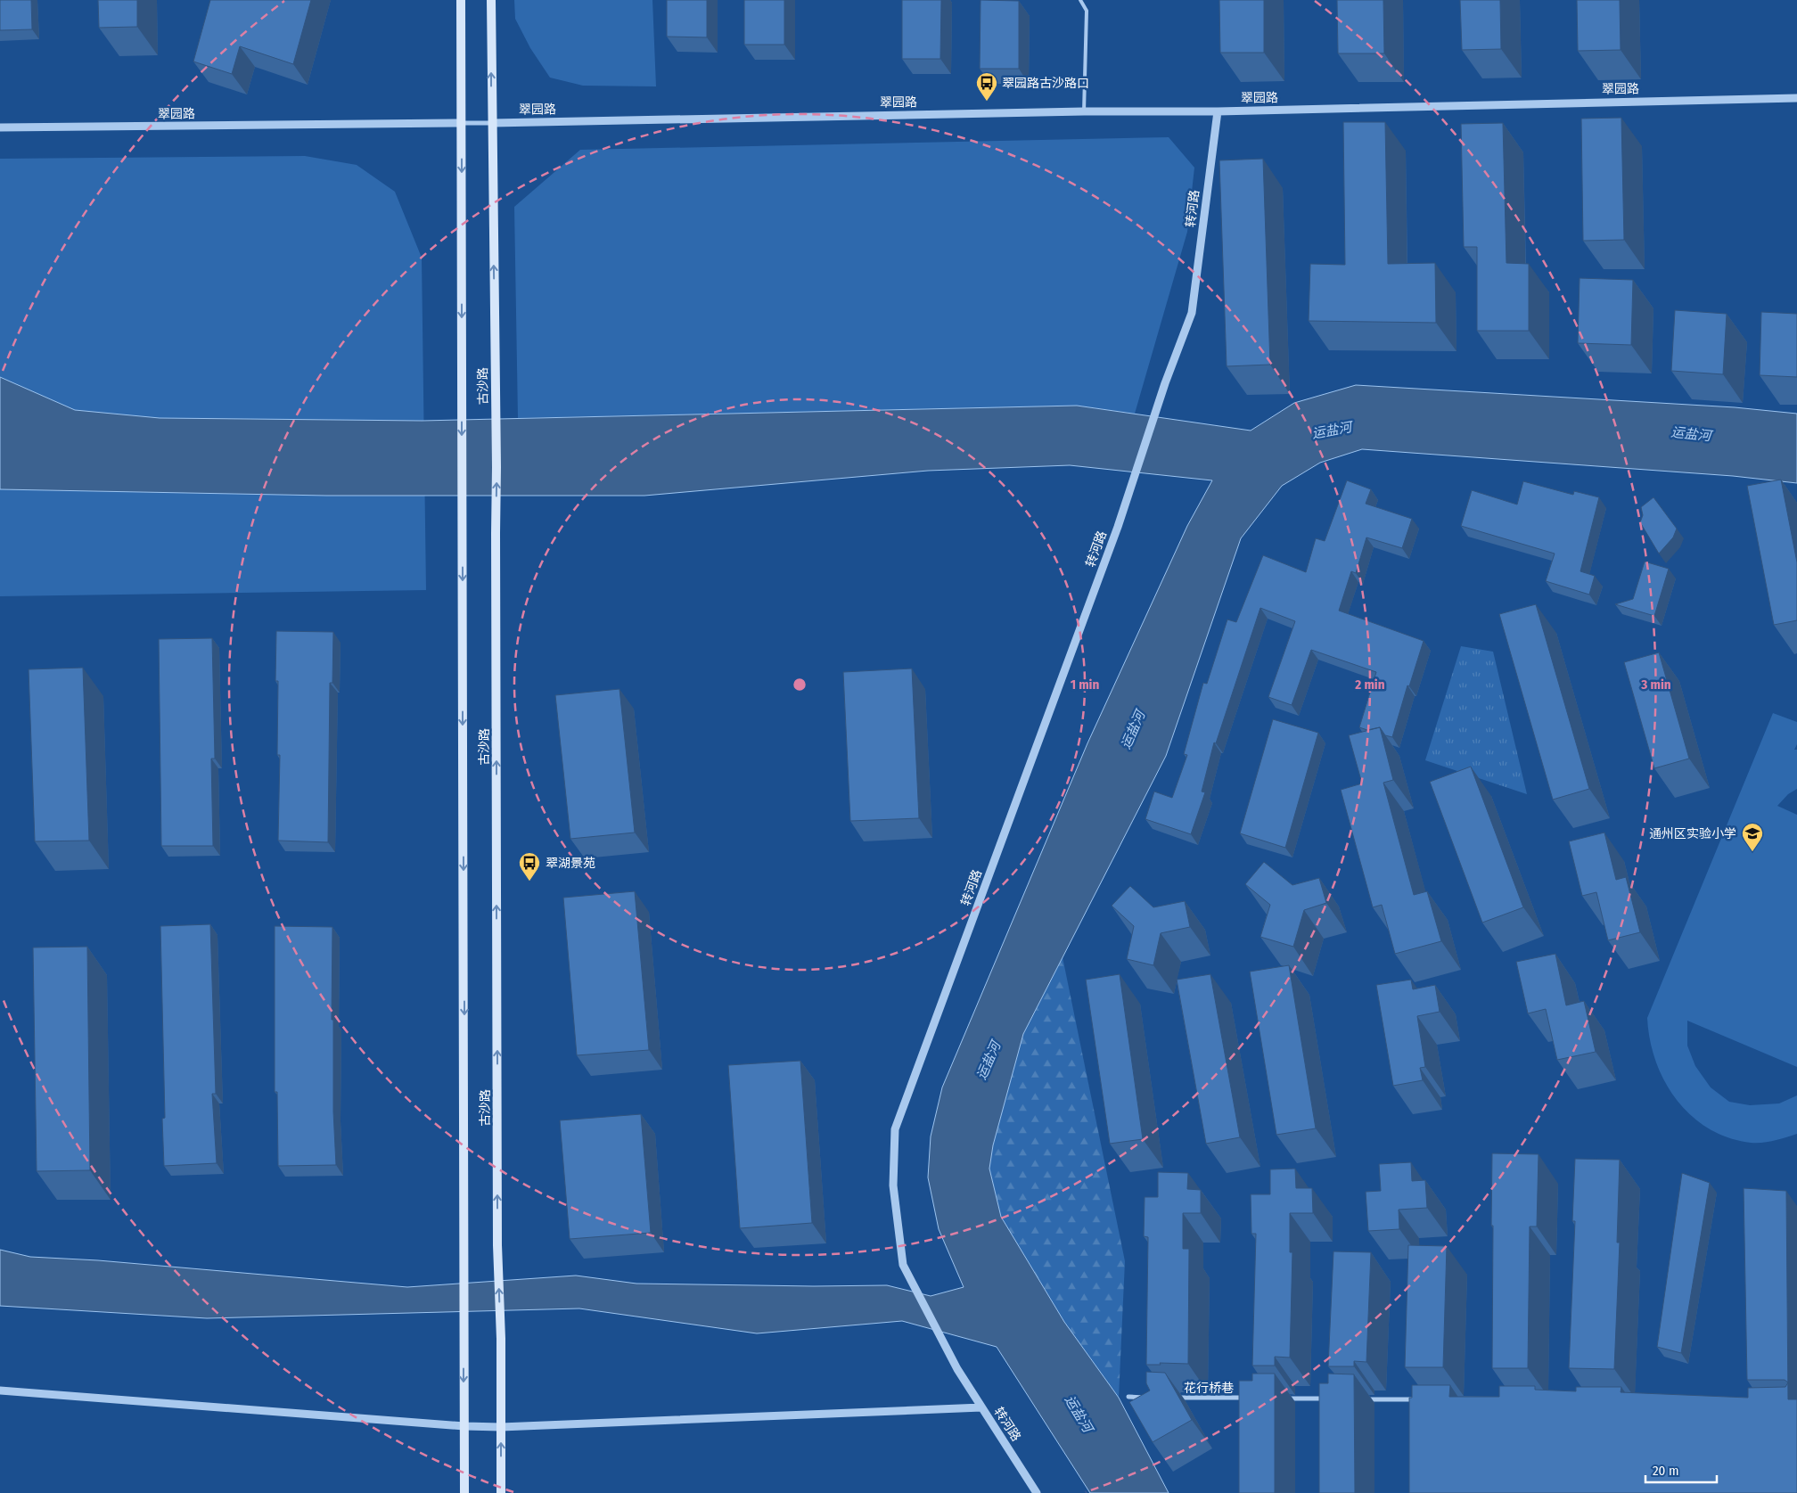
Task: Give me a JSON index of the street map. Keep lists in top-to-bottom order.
{
  "streets": {
    "main road": ["古沙路"],
    "street": ["翠园路", "转河路", "花行桥巷"]
  },
  "crossings": [
    ["翠园路", "转河路"],
    ["翠园路", "古沙路"]
  ],
  "water": ["运盐河"],
  "places": {
    "bus stop": ["翠园路古沙路口", "翠湖景苑"],
    "school or university": ["通州区实验小学"]
  },
  "scale_bar": "20 m",
  "rings": ["1 min", "2 min", "3 min"]
}
